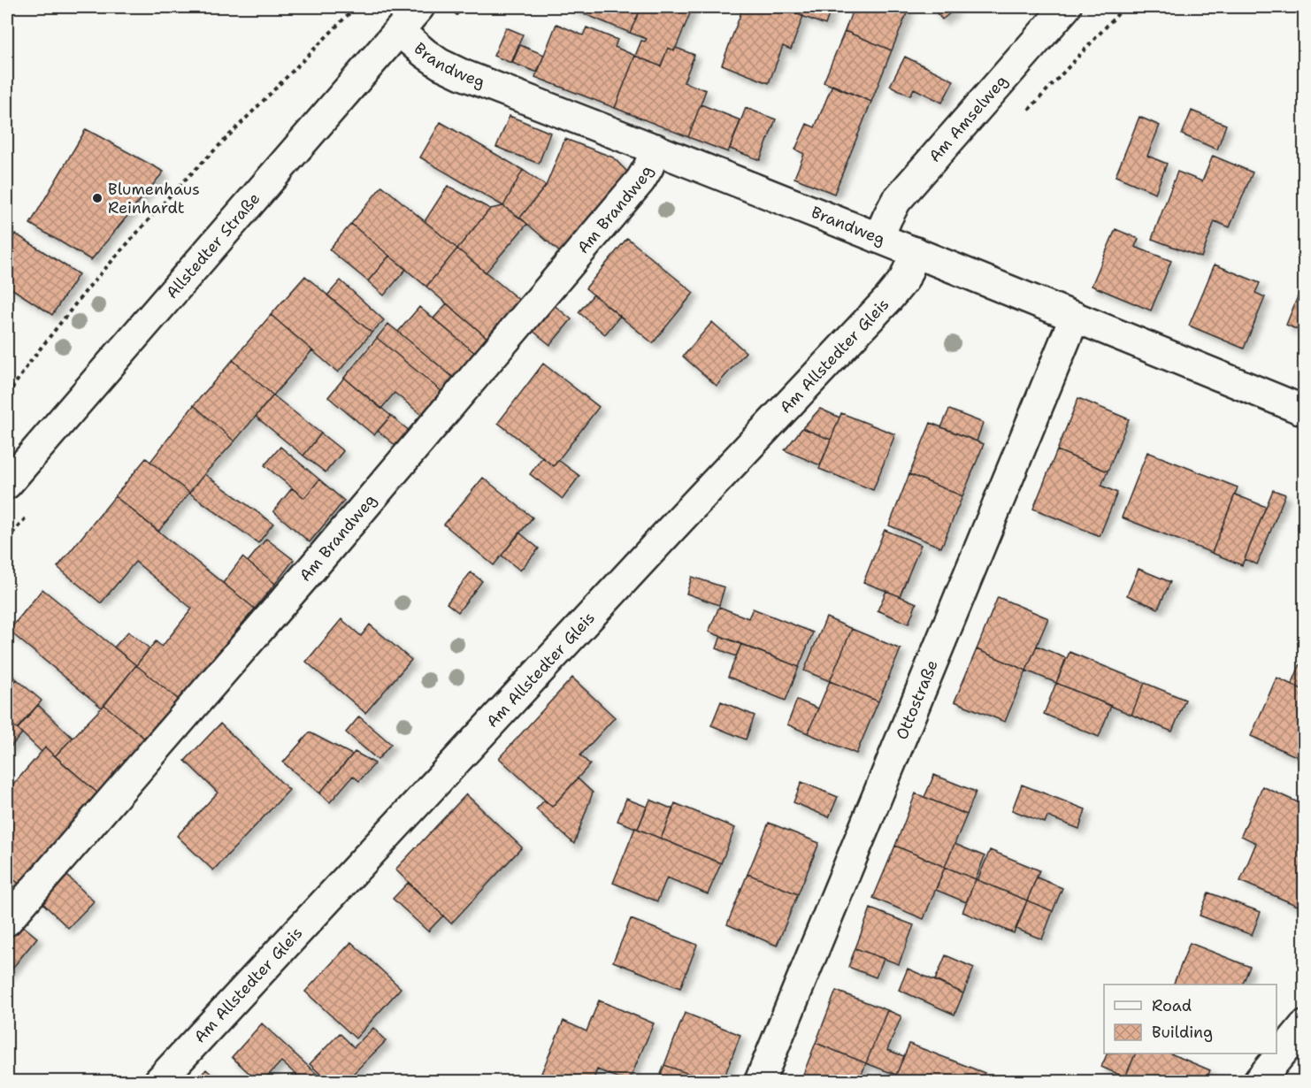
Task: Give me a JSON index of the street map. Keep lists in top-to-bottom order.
{
  "streets": {
    "street": [
      "Brandweg",
      "Am Amselweg",
      "Am Brandweg",
      "Allstedter Straße",
      "Am Allstedter Gleis",
      "Ottostraße"
    ]
  },
  "crossings": [
    ["Brandweg", "Am Amselweg"],
    ["Brandweg", "Am Brandweg"],
    ["Brandweg", "Allstedter Straße"],
    ["Brandweg", "Am Allstedter Gleis"],
    ["Brandweg", "Ottostraße"]
  ],
  "places": ["Blumenhaus Reinhardt"],
  "legend": ["Road", "Building"]
}
